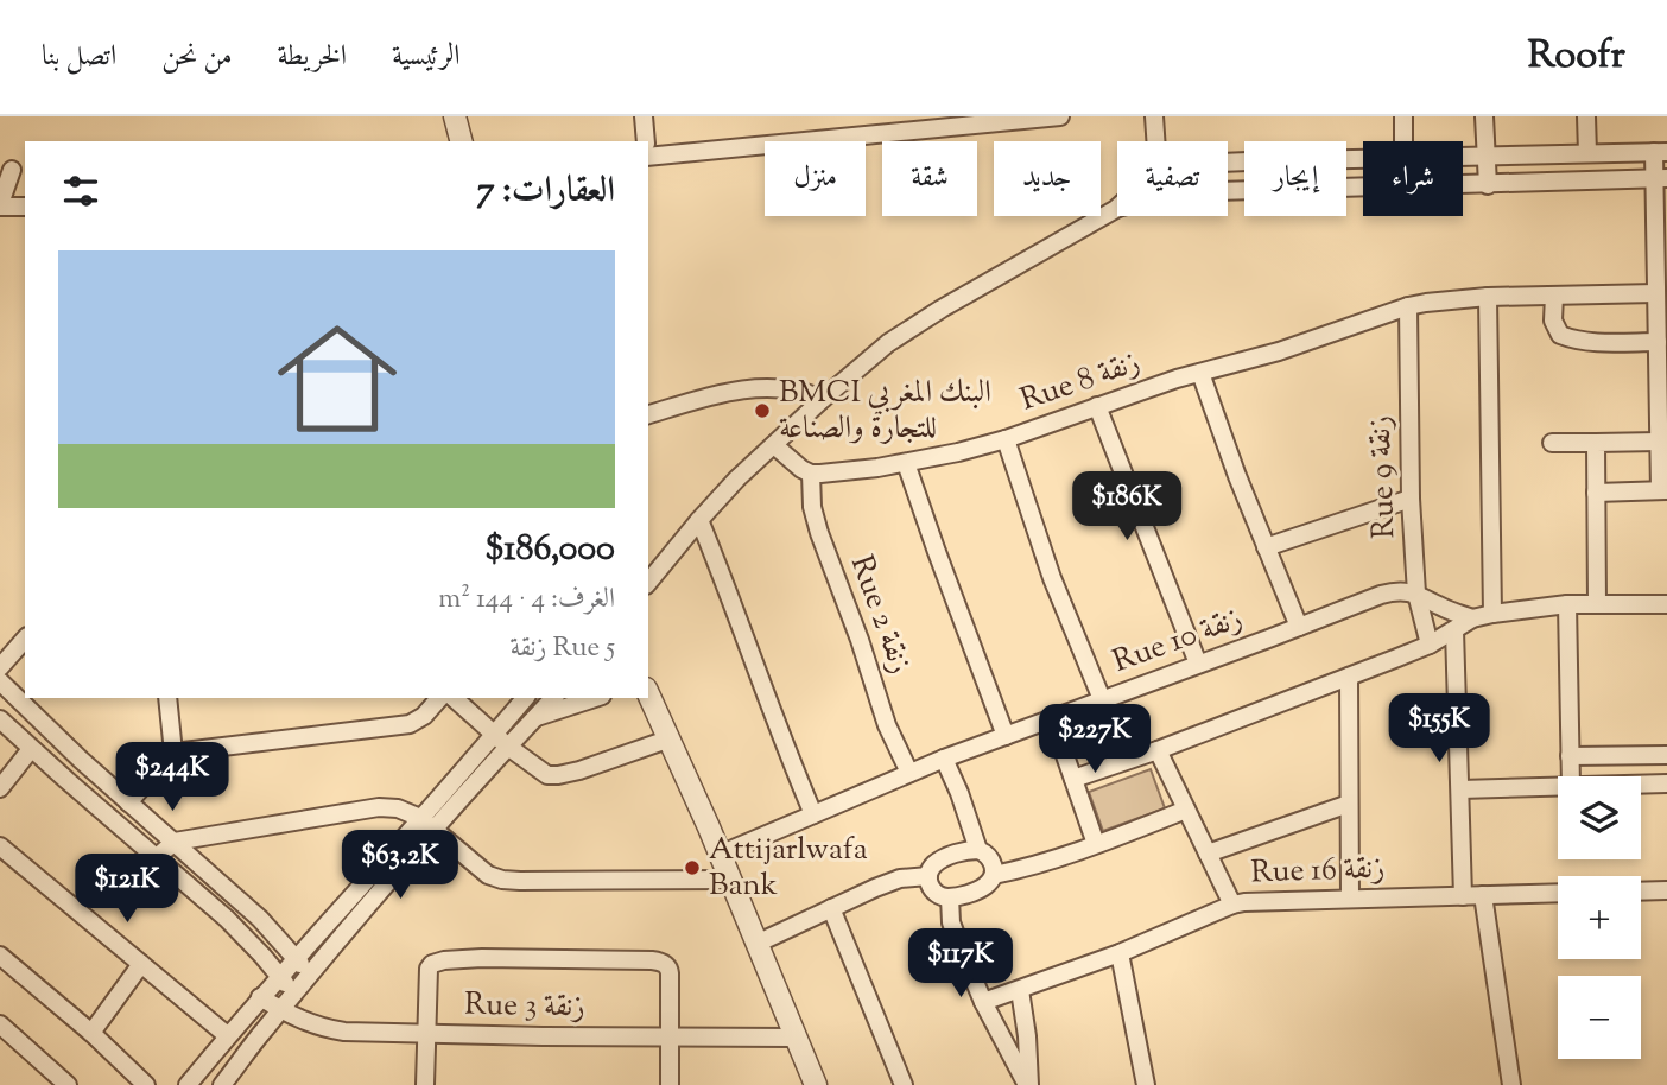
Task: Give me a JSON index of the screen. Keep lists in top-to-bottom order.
{
  "streets": {
    "street": [
      "Rue 8 زنقة",
      "Rue 9 زنقة",
      "Rue 2 زنقة",
      "Rue 10 زنقة",
      "Rue 16 زنقة",
      "Rue 3 زنقة"
    ]
  },
  "crossings": [
    ["Rue 8 زنقة", "Rue 9 زنقة"],
    ["Rue 8 زنقة", "Rue 2 زنقة"],
    ["Rue 9 زنقة", "Rue 10 زنقة"],
    ["Rue 2 زنقة", "Rue 10 زنقة"]
  ],
  "places": ["BMCI البنك المغربي للتجارة والصناعة", "Attijarlwafa Bank"],
  "page": {
    "header": "Roofr",
    "nav": [
      "الرئيسية",
      "الخريطة",
      "من نحن",
      "اتصل بنا"
    ],
    "chip": [
      "شراء",
      "إيجار",
      "تصفية",
      "جديد",
      "شقة",
      "منزل"
    ],
    "heading": "العقارات: 7",
    "list": [
      {
        "name": "$186,000",
        "note": "الغرف: 4 · 144 m² · Rue 5 زنقة"
      }
    ],
    "price": [
      "$186K",
      "$155K",
      "$227K",
      "$244K",
      "$63.2K",
      "$121K",
      "$117K"
    ],
    "map_buttons": ["+", "−"]
  }
}
